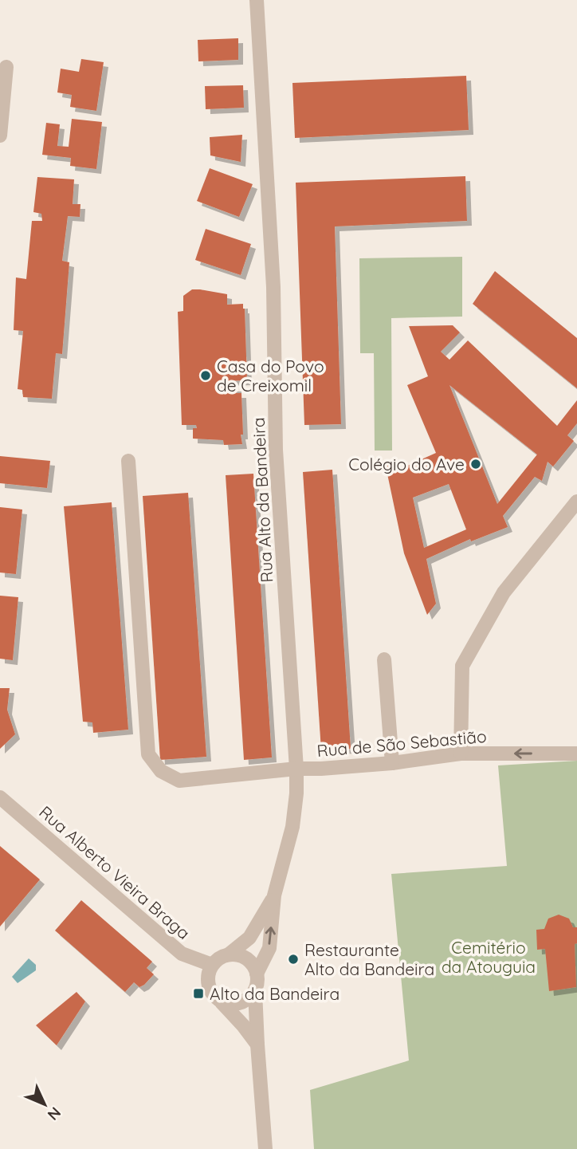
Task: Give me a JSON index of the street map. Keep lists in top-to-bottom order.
{
  "streets": {
    "street": ["Rua Alto da Bandeira", "Rua de São Sebastião", "Rua Alberto Vieira Braga"]
  },
  "crossings": [
    ["Rua Alto da Bandeira", "Rua de São Sebastião"],
    ["Rua Alto da Bandeira", "Rua Alberto Vieira Braga"]
  ],
  "parks": ["Cemitério da Atouguia"],
  "places": {
    "other": ["Casa do Povo de Creixomil", "Colégio do Ave", "Restaurante Alto da Bandeira"],
    "transit": ["Alto da Bandeira"]
  },
  "north": "bottom right"
}
